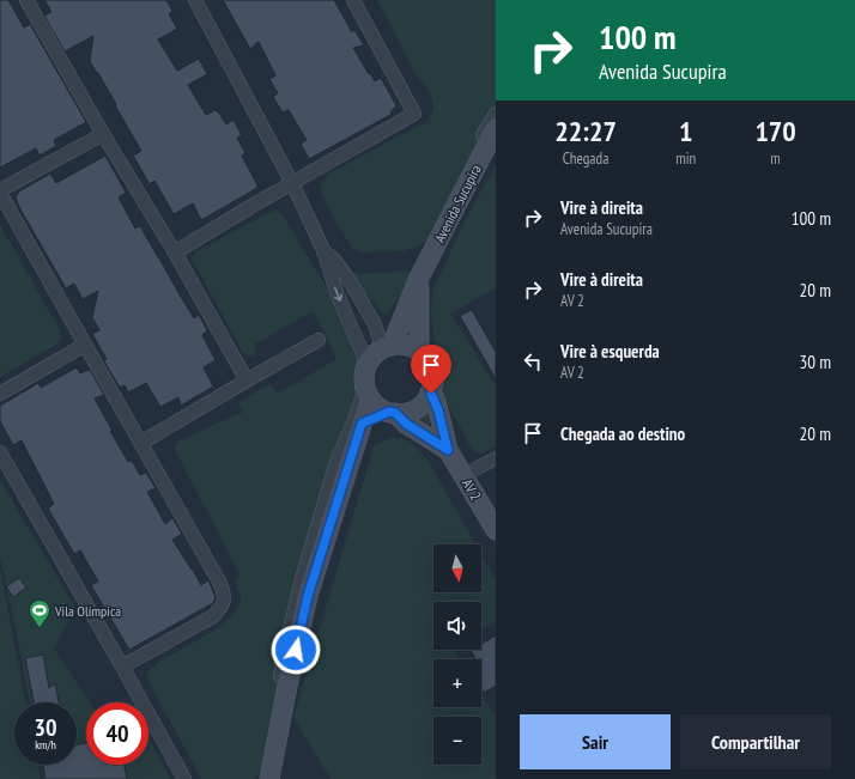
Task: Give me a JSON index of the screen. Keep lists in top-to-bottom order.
{
  "streets": {
    "street": ["Avenida Sucupira", "AV 2"]
  },
  "crossings": [
    ["Avenida Sucupira", "AV 2"]
  ],
  "places": {
    "sports": ["Vila Olímpica"]
  },
  "north": "bottom",
  "page": {
    "turn": ["100 m", "Avenida Sucupira"],
    "eta": [
      "22:27",
      "Chegada",
      "1",
      "min",
      "170",
      "m"
    ],
    "list": [
      {
        "name": "Vire à direita",
        "note": "Avenida Sucupira",
        "value": "100 m"
      },
      {
        "name": "Vire à direita",
        "note": "AV 2",
        "value": "20 m"
      },
      {
        "name": "Vire à esquerda",
        "note": "AV 2",
        "value": "30 m"
      },
      {
        "name": "Chegada ao destino",
        "value": "20 m"
      }
    ],
    "map_buttons": ["+", "−"],
    "speed": "30 km/h",
    "limit": "40",
    "buttons": ["Sair", "Compartilhar"]
  }
}
